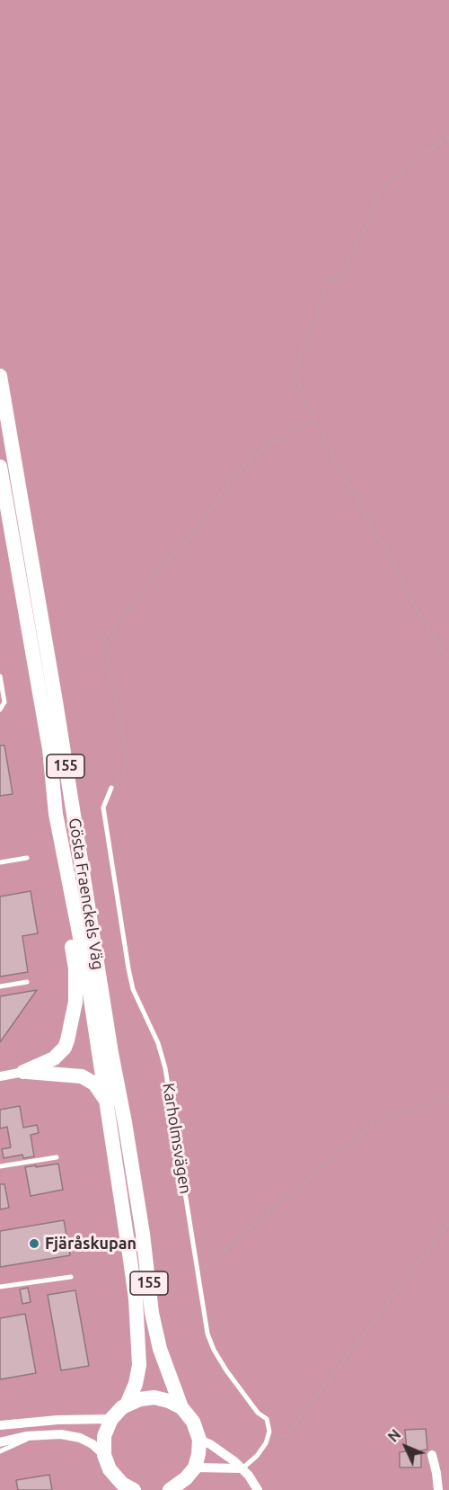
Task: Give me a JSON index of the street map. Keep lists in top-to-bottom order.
{
  "streets": {
    "main road": ["155", "Gösta Fraenckels Väg"],
    "lane": ["Karholmsvägen"]
  },
  "places": ["Fjäråskupan"],
  "north": "top left"
}
